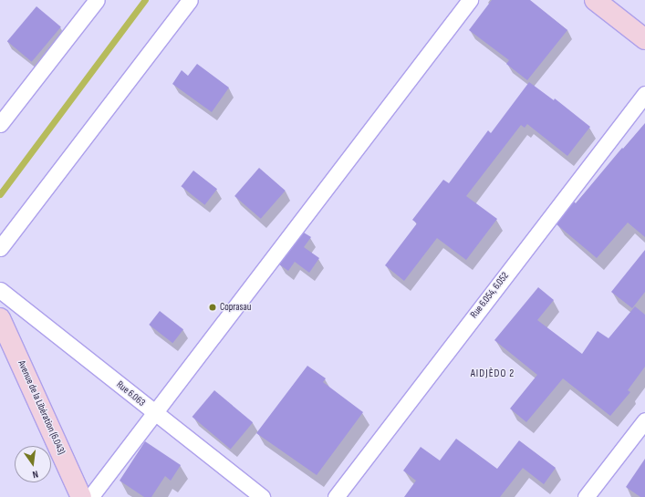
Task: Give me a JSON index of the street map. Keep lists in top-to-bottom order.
{
  "streets": {
    "main road": ["Avenue de la Libération (6.043)"],
    "street": ["Rue 6.054, 6.052", "Rue 6.063"]
  },
  "districts": ["AIDJÈDO 2"],
  "places": ["Coprasau"],
  "north": "bottom"
}
